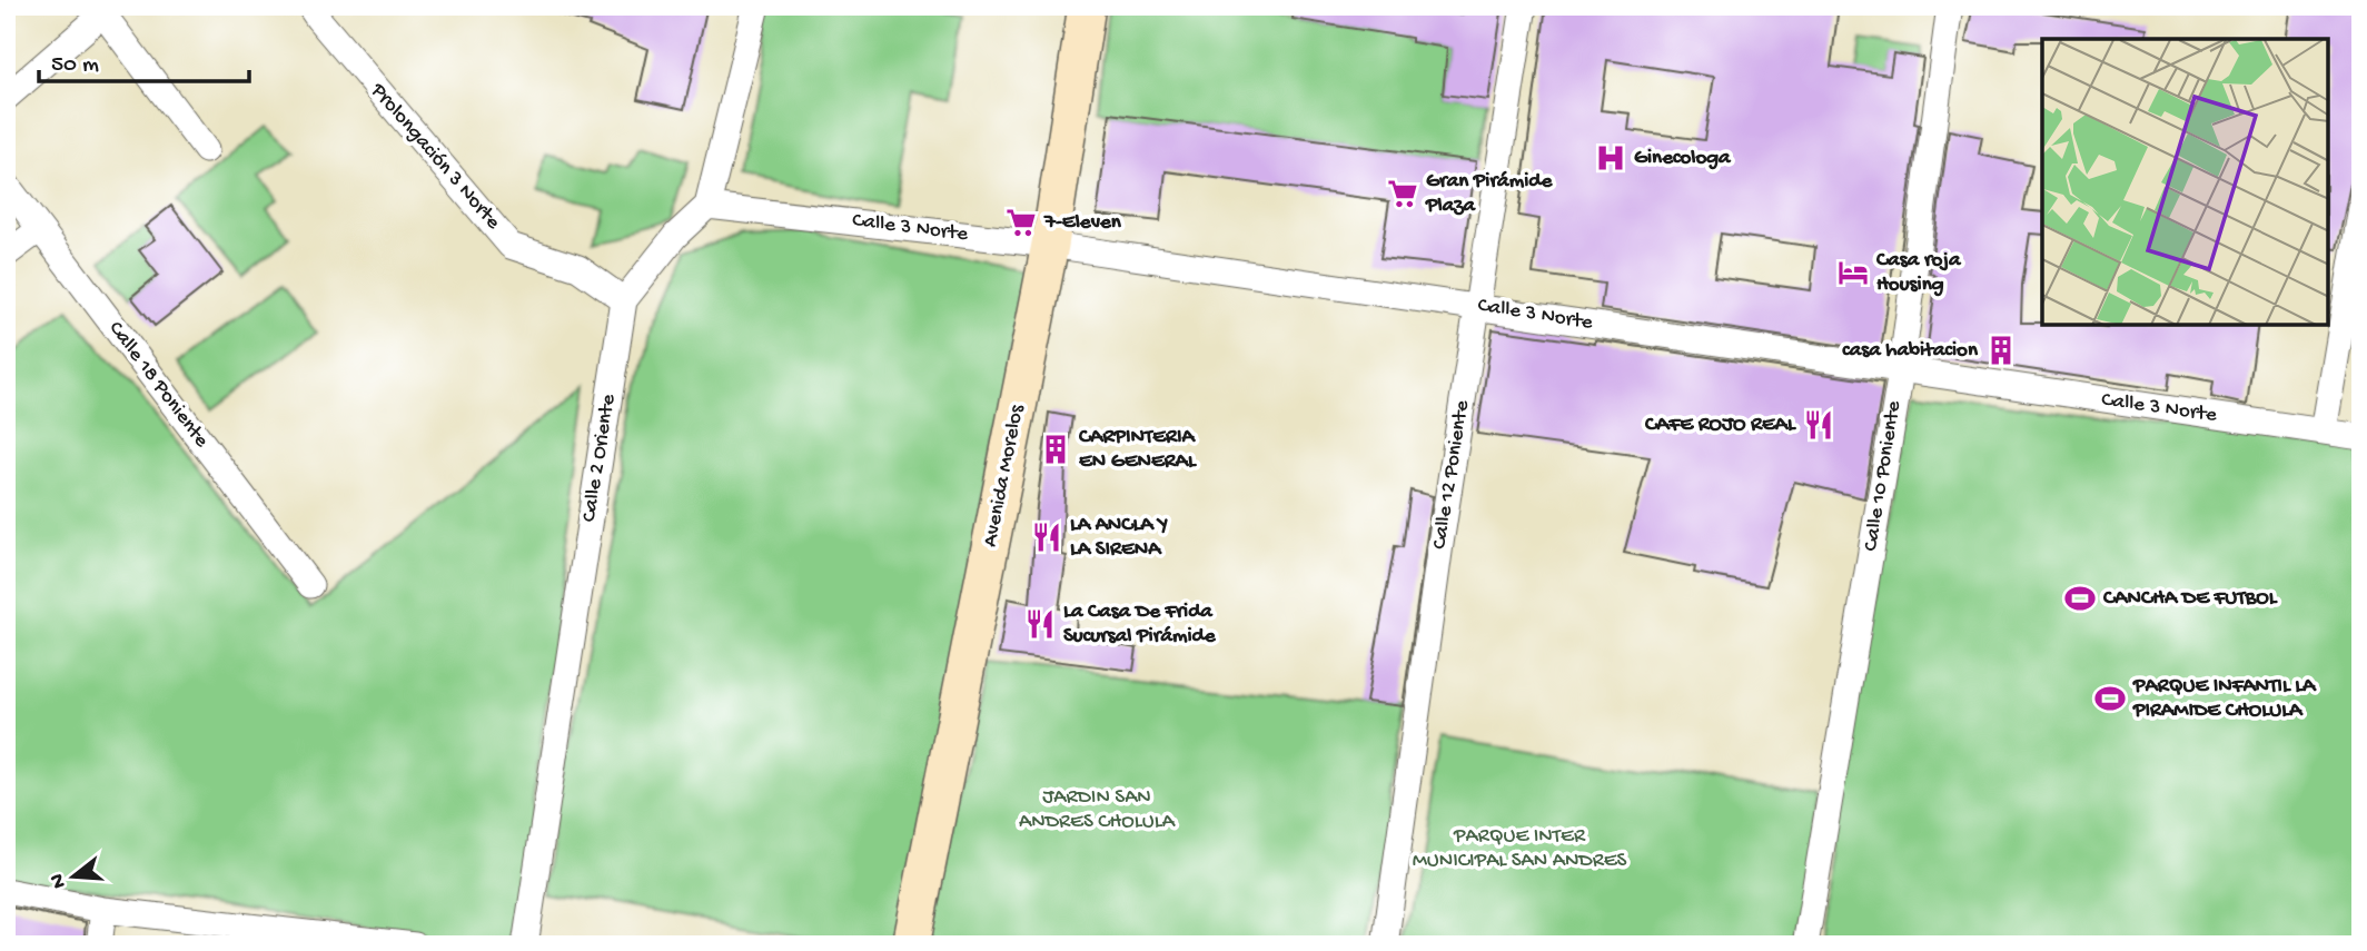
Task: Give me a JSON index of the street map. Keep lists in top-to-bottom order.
{
  "streets": {
    "main road": ["Avenida Morelos"],
    "street": [
      "Prolongación 3 Norte",
      "Calle 3 Norte",
      "Calle 18 Poniente",
      "Calle 2 Oriente",
      "Calle 12 Poniente",
      "Calle 10 Poniente"
    ]
  },
  "crossings": [
    ["Prolongación 3 Norte", "Calle 2 Oriente"],
    ["Calle 3 Norte", "Calle 2 Oriente"],
    ["Calle 3 Norte", "Calle 12 Poniente"],
    ["Calle 3 Norte", "Avenida Morelos"],
    ["Calle 3 Norte", "Calle 10 Poniente"]
  ],
  "parks": ["JARDIN SAN ANDRES CHOLULA", "PARQUE INTER MUNICIPAL SAN ANDRES"],
  "places": {
    "hospital": ["Ginecologa"],
    "supermarket": ["Gran Pirámide Plaza", "7-Eleven"],
    "hotel": ["Casa roja Housing"],
    "building": ["casa habitacion", "CARPINTERIA EN GENERAL"],
    "restaurant": ["CAFE ROJO REAL", "LA ANCLA Y LA SIRENA", "La Casa De Frida Sucursal Pirámide"],
    "sports": ["CANCHA DE FUTBOL", "PARQUE INFANTIL LA PIRAMIDE CHOLULA"]
  },
  "scale_bar": "50 m",
  "north": "left"
}
